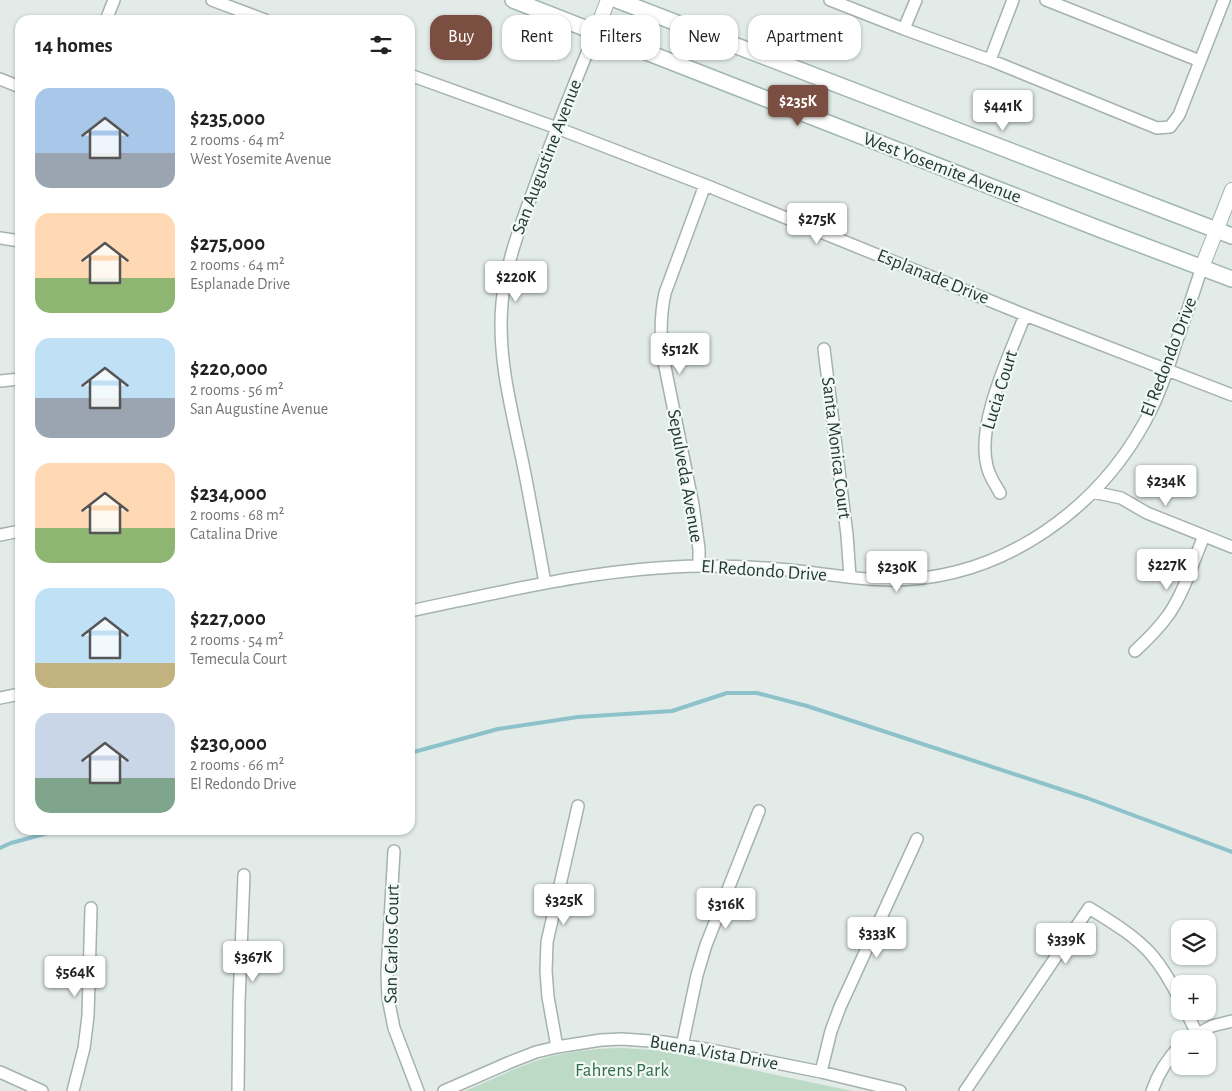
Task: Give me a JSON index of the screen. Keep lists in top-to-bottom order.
{
  "streets": {
    "main road": ["West Yosemite Avenue"],
    "street": [
      "San Augustine Avenue",
      "Esplanade Drive",
      "El Redondo Drive",
      "Lucia Court",
      "Santa Monica Court",
      "Sepulveda Avenue",
      "San Carlos Court",
      "Buena Vista Drive"
    ]
  },
  "crossings": [
    ["San Augustine Avenue", "Esplanade Drive"],
    ["San Augustine Avenue", "El Redondo Drive"],
    ["West Yosemite Avenue", "El Redondo Drive"],
    ["Esplanade Drive", "El Redondo Drive"],
    ["Esplanade Drive", "Lucia Court"],
    ["Esplanade Drive", "Sepulveda Avenue"],
    ["El Redondo Drive", "Santa Monica Court"],
    ["El Redondo Drive", "Sepulveda Avenue"]
  ],
  "parks": ["Fahrens Park"],
  "page": {
    "chip": [
      "Buy",
      "Rent",
      "Filters",
      "New",
      "Apartment"
    ],
    "heading": "14 homes",
    "list": [
      {
        "name": "$235,000",
        "note": "2 rooms · 64 m² · West Yosemite Avenue"
      },
      {
        "name": "$275,000",
        "note": "2 rooms · 64 m² · Esplanade Drive"
      },
      {
        "name": "$220,000",
        "note": "2 rooms · 56 m² · San Augustine Avenue"
      },
      {
        "name": "$234,000",
        "note": "2 rooms · 68 m² · Catalina Drive"
      },
      {
        "name": "$227,000",
        "note": "2 rooms · 54 m² · Temecula Court"
      },
      {
        "name": "$230,000",
        "note": "2 rooms · 66 m² · El Redondo Drive"
      }
    ],
    "price": [
      "$235K",
      "$441K",
      "$275K",
      "$220K",
      "$512K",
      "$234K",
      "$227K",
      "$230K",
      "$325K",
      "$316K",
      "$333K",
      "$339K",
      "$367K",
      "$564K"
    ],
    "map_buttons": ["+", "−"]
  }
}
